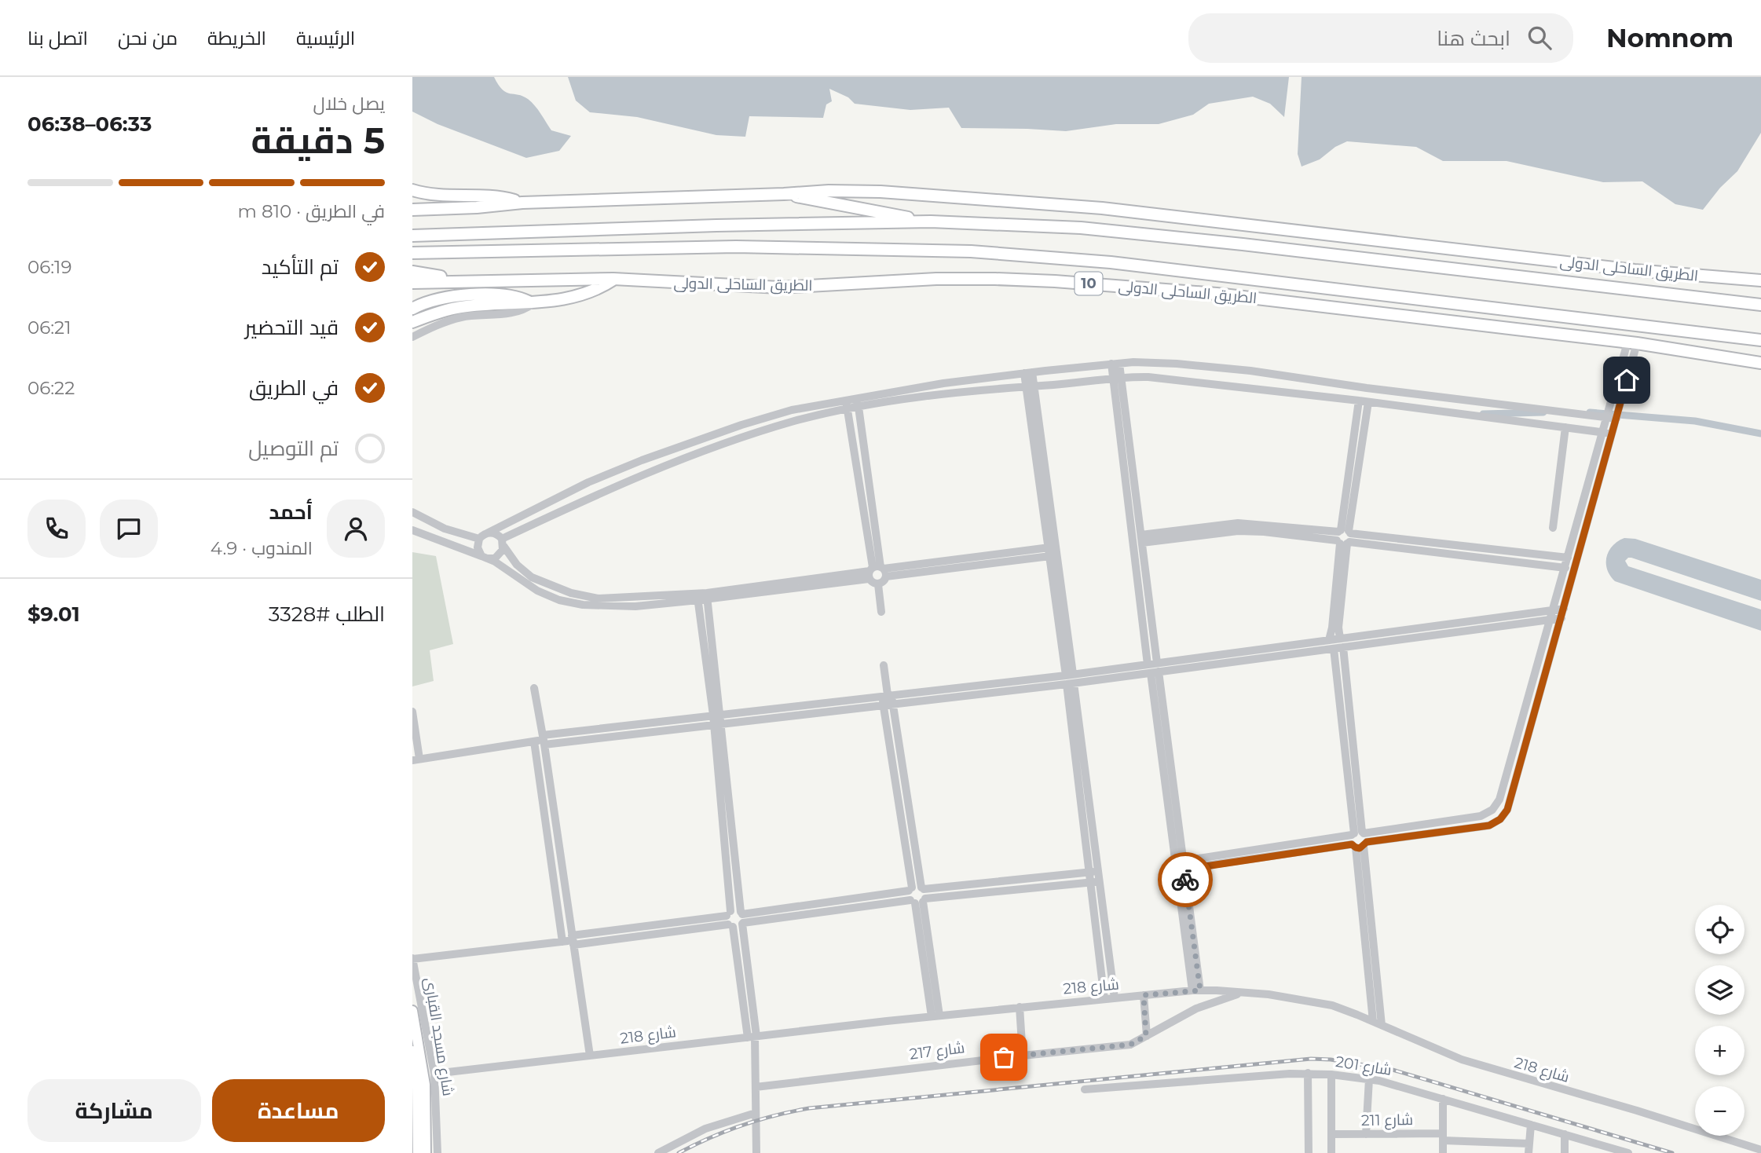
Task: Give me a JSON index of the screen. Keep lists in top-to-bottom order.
{
  "streets": {
    "highway": ["الطريق الساحلى الدولى", "10"],
    "street": [
      "شارع 218",
      "شارع مسجد القبارى",
      "شارع 217",
      "شارع 201",
      "شارع 211"
    ]
  },
  "crossings": [
    ["شارع 218", "شارع مسجد القبارى"],
    ["شارع 218", "شارع 217"]
  ],
  "page": {
    "header": "Nomnom",
    "search": "ابحث هنا",
    "nav": [
      "الرئيسية",
      "الخريطة",
      "من نحن",
      "اتصل بنا"
    ],
    "heading": ["5 دقيقة", "يصل خلال", "06:33–06:38"],
    "panel": [
      "أحمد",
      "المندوب · 4.9",
      "الطلب #3328",
      "$9.01"
    ],
    "bar": "في الطريق · 810 m",
    "list": [
      ["تم التأكيد", "06:19"],
      ["قيد التحضير", "06:21"],
      ["في الطريق", "06:22"],
      "تم التوصيل"
    ],
    "map_buttons": ["+", "−"],
    "buttons": ["مساعدة", "مشاركة"]
  }
}
